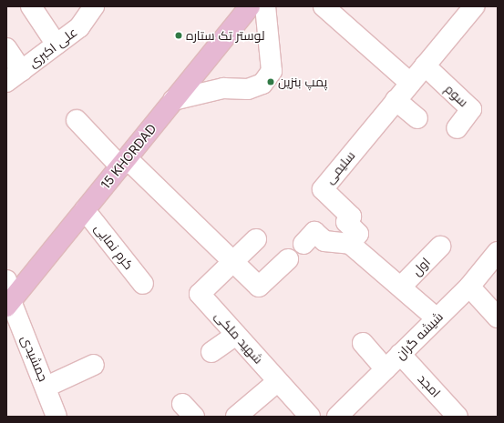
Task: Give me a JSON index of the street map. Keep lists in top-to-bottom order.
{
  "streets": {
    "main road": ["15 KHORDAD"],
    "street": [
      "علی اکبری",
      "سوم",
      "سلیمی",
      "کرم نمایی",
      "اول",
      "شیشه گران",
      "شهید ملکی",
      "جمشیدی",
      "امجد"
    ]
  },
  "crossings": [
    ["سوم", "سلیمی"],
    ["15 KHORDAD", "کرم نمایی"],
    ["15 KHORDAD", "جمشیدی"],
    ["شیشه گران", "امجد"]
  ],
  "places": ["لوستر تک ستاره", "پمپ بنزین"]
}
